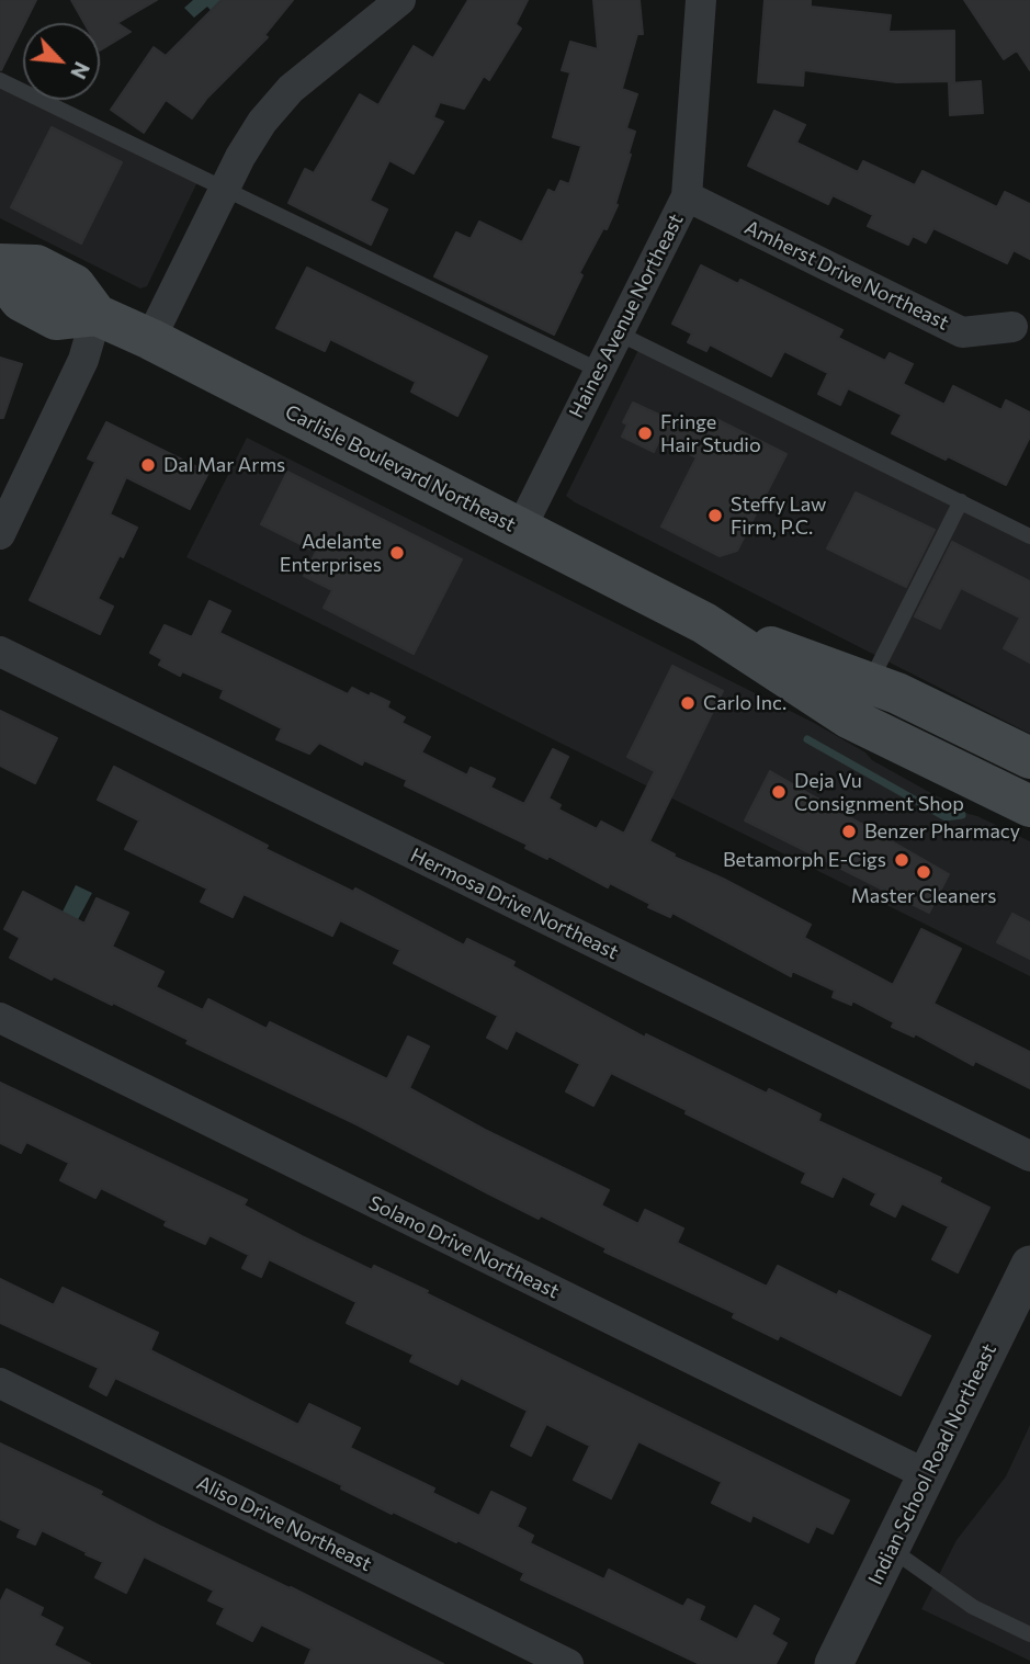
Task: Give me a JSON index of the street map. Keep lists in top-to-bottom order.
{
  "streets": {
    "main road": ["Carlisle Boulevard Northeast"],
    "street": [
      "Amherst Drive Northeast",
      "Haines Avenue Northeast",
      "Hermosa Drive Northeast",
      "Solano Drive Northeast",
      "Indian School Road Northeast",
      "Aliso Drive Northeast"
    ]
  },
  "crossings": [
    ["Amherst Drive Northeast", "Haines Avenue Northeast"],
    ["Haines Avenue Northeast", "Carlisle Boulevard Northeast"],
    ["Solano Drive Northeast", "Indian School Road Northeast"]
  ],
  "places": [
    "Fringe Hair Studio",
    "Dal Mar Arms",
    "Steffy Law Firm, P.C.",
    "Adelante Enterprises",
    "Carlo Inc.",
    "Deja Vu Consignment Shop",
    "Benzer Pharmacy",
    "Betamorph E-Cigs",
    "Master Cleaners"
  ],
  "north": "bottom right"
}
